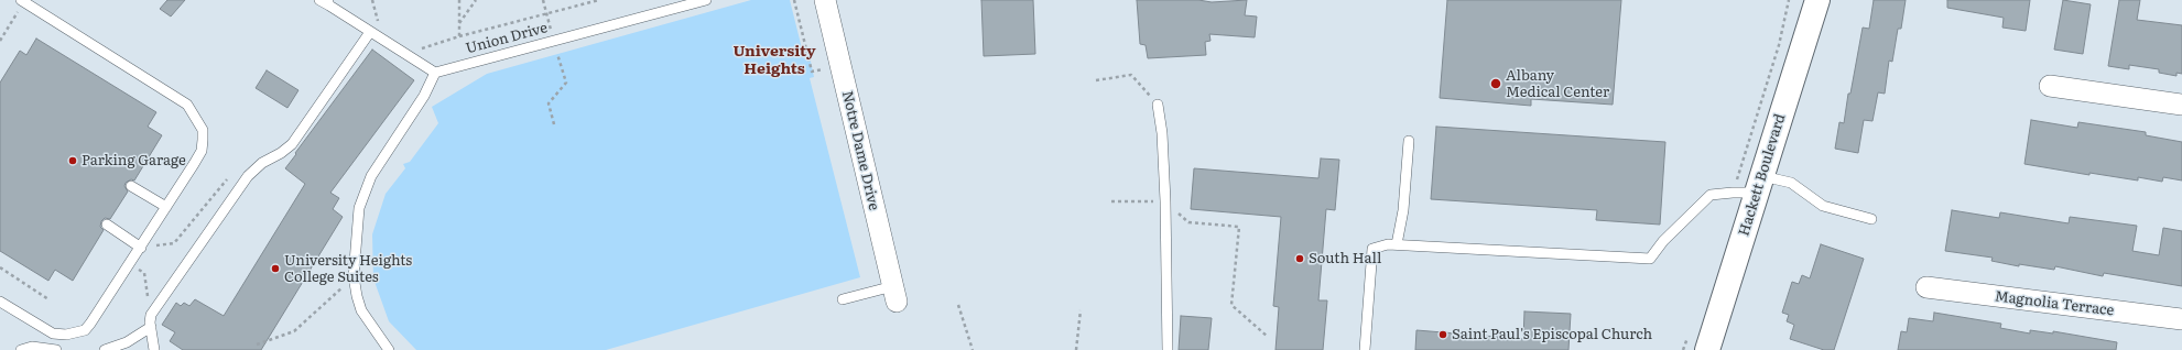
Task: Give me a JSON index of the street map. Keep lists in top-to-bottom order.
{
  "streets": {
    "street": ["Notre Dame Drive", "Hackett Boulevard", "Magnolia Terrace"],
    "lane": ["Union Drive"]
  },
  "districts": ["University Heights"],
  "places": [
    "Albany Medical Center",
    "Parking Garage",
    "South Hall",
    "University Heights College Suites",
    "Saint Paul's Episcopal Church"
  ]
}
